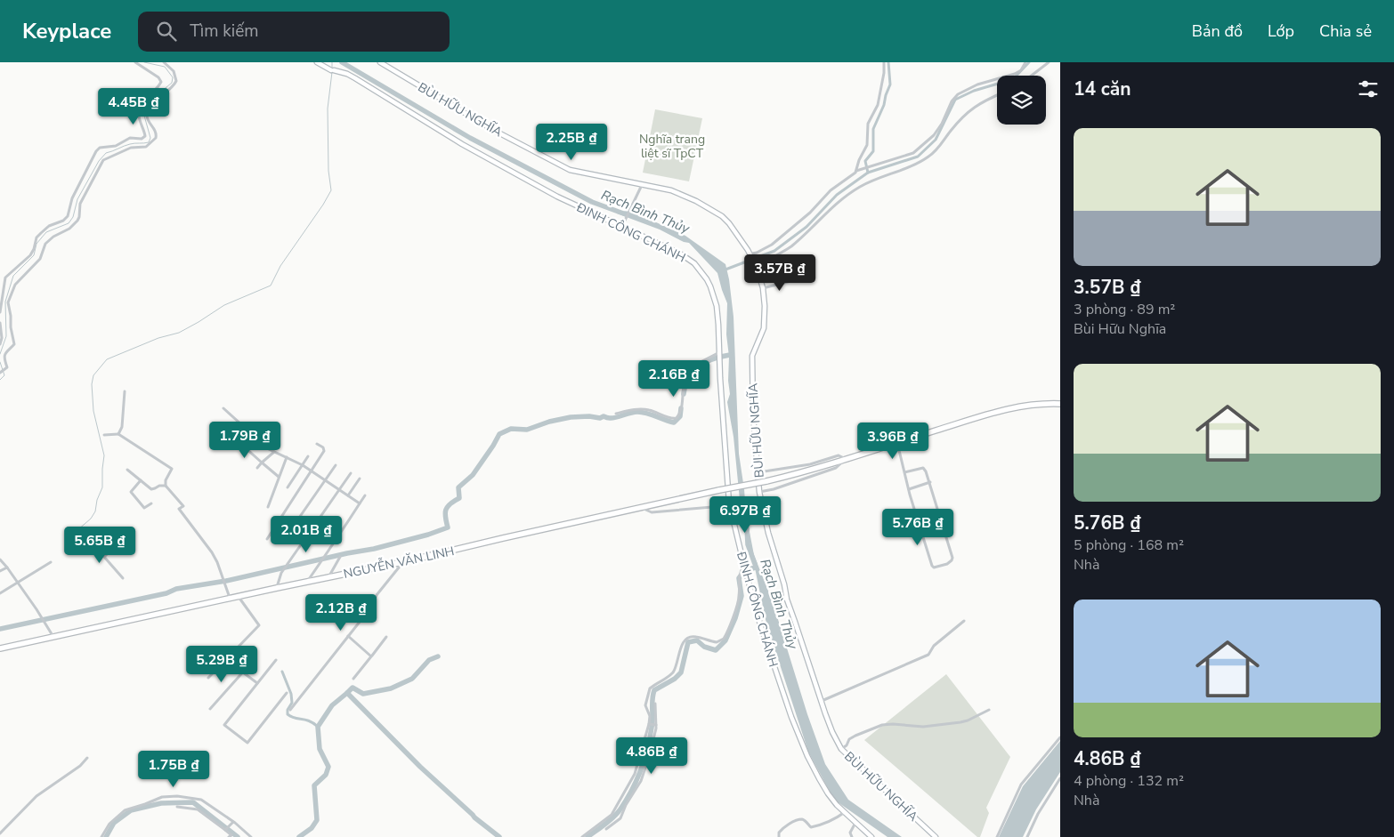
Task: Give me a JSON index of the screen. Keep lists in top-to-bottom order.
{
  "streets": {
    "highway": ["NGUYỄN VĂN LINH"],
    "main road": ["BÙI HỮU NGHĨA", "ĐINH CÔNG CHÁNH"]
  },
  "water": ["Rạch Bình Thủy"],
  "parks": ["Nghĩa trang liệt sĩ TpCT"],
  "page": {
    "header": "Keyplace",
    "search": "Tìm kiếm",
    "nav": ["Bản đồ", "Lớp", "Chia sẻ"],
    "heading": "14 căn",
    "price": [
      "4.45B ₫",
      "2.25B ₫",
      "3.57B ₫",
      "2.16B ₫",
      "1.79B ₫",
      "3.96B ₫",
      "6.97B ₫",
      "5.76B ₫",
      "2.01B ₫",
      "5.65B ₫",
      "2.12B ₫",
      "5.29B ₫",
      "4.86B ₫",
      "1.75B ₫"
    ],
    "list": [
      {
        "name": "3.57B ₫",
        "note": "3 phòng · 89 m² · Bùi Hữu Nghĩa"
      },
      {
        "name": "5.76B ₫",
        "note": "5 phòng · 168 m² · Nhà"
      },
      {
        "name": "4.86B ₫",
        "note": "4 phòng · 132 m² · Nhà"
      }
    ]
  }
}
